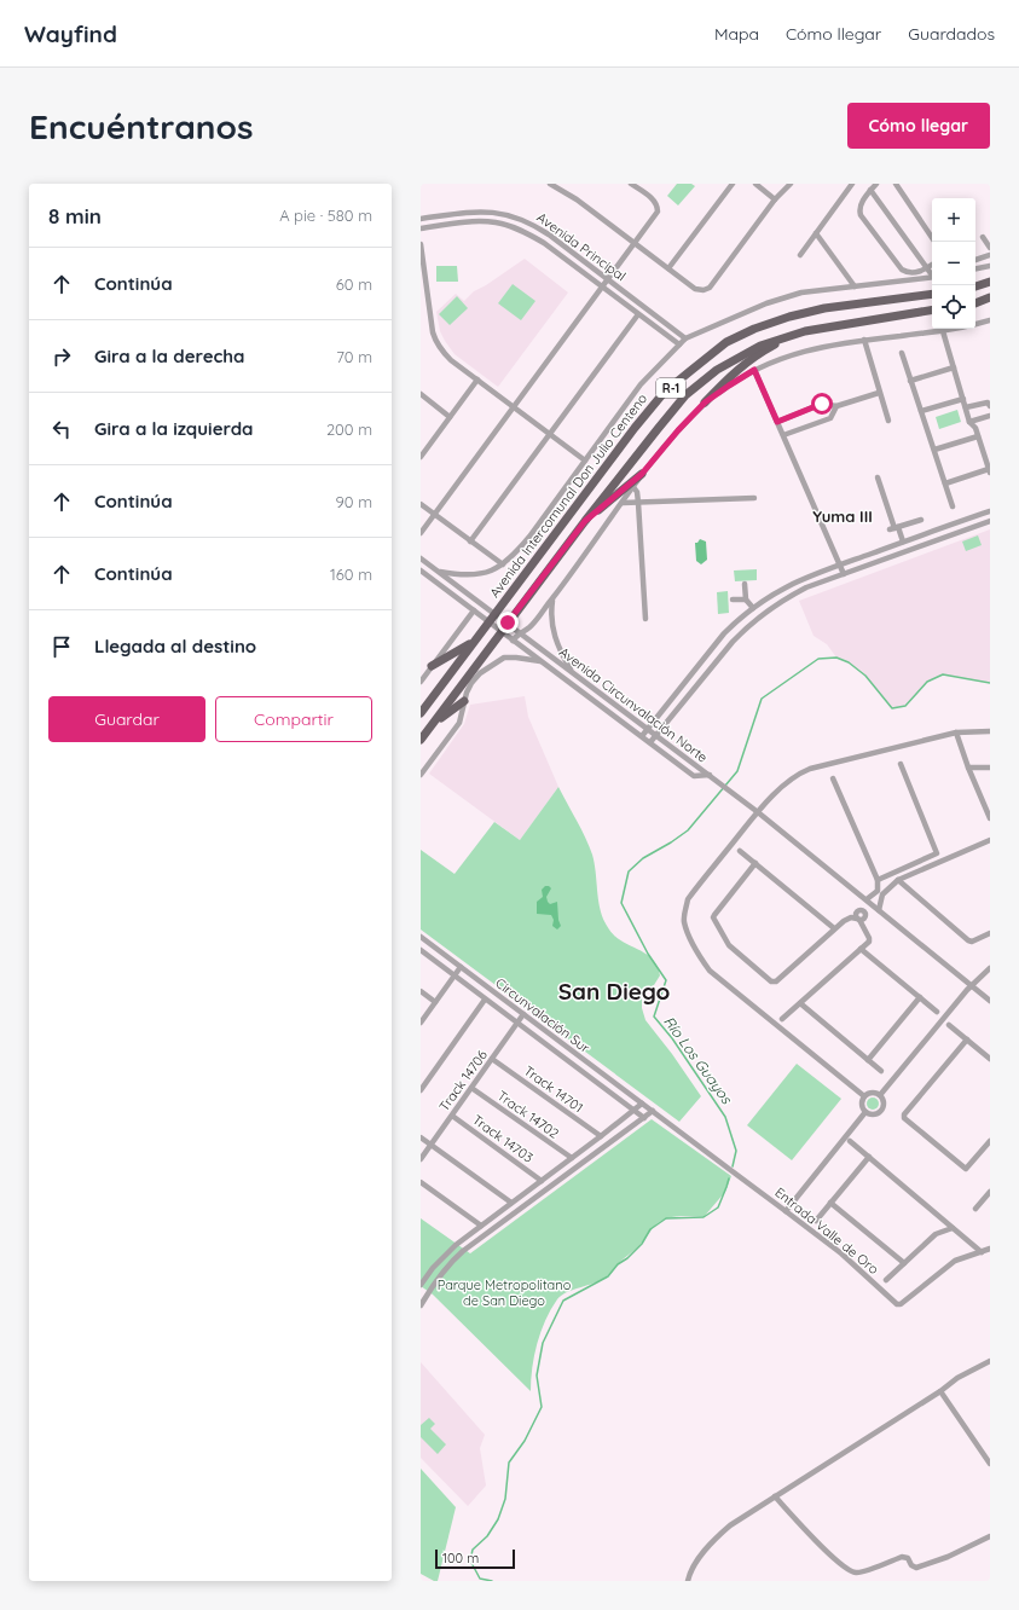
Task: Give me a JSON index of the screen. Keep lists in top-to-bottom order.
{
  "streets": {
    "main road": ["R-1", "Avenida Intercomunal Don Julio Centeno"],
    "street": [
      "Avenida Principal",
      "Avenida Circunvalación Norte",
      "Circunvalación Sur",
      "Track 14706",
      "Track 14701",
      "Track 14702",
      "Track 14703",
      "Entrada Valle de Oro"
    ]
  },
  "crossings": [
    ["Avenida Principal", "Avenida Intercomunal Don Julio Centeno"],
    ["R-1", "Avenida Circunvalación Norte"],
    ["Avenida Intercomunal Don Julio Centeno", "Avenida Circunvalación Norte"],
    ["Circunvalación Sur", "Track 14706"],
    ["Circunvalación Sur", "Entrada Valle de Oro"],
    ["Track 14706", "Track 14701"],
    ["Track 14706", "Track 14702"],
    ["Track 14706", "Track 14703"]
  ],
  "districts": ["Yuma III", "San Diego"],
  "water": ["Río Los Guayos"],
  "parks": ["Parque Metropolitano de San Diego"],
  "scale_bar": "100 m",
  "page": {
    "header": "Wayfind",
    "nav": ["Mapa", "Cómo llegar", "Guardados"],
    "buttons": [
      "Cómo llegar",
      ["Guardar", "Compartir"]
    ],
    "title": "Encuéntranos",
    "heading": ["8 min", "A pie · 580 m"],
    "map_buttons": ["+", "−"],
    "list": [
      ["Continúa", "60 m"],
      ["Gira a la derecha", "70 m"],
      ["Gira a la izquierda", "200 m"],
      ["Continúa", "90 m"],
      ["Continúa", "160 m"],
      "Llegada al destino"
    ],
    "scale": "100 m"
  }
}
